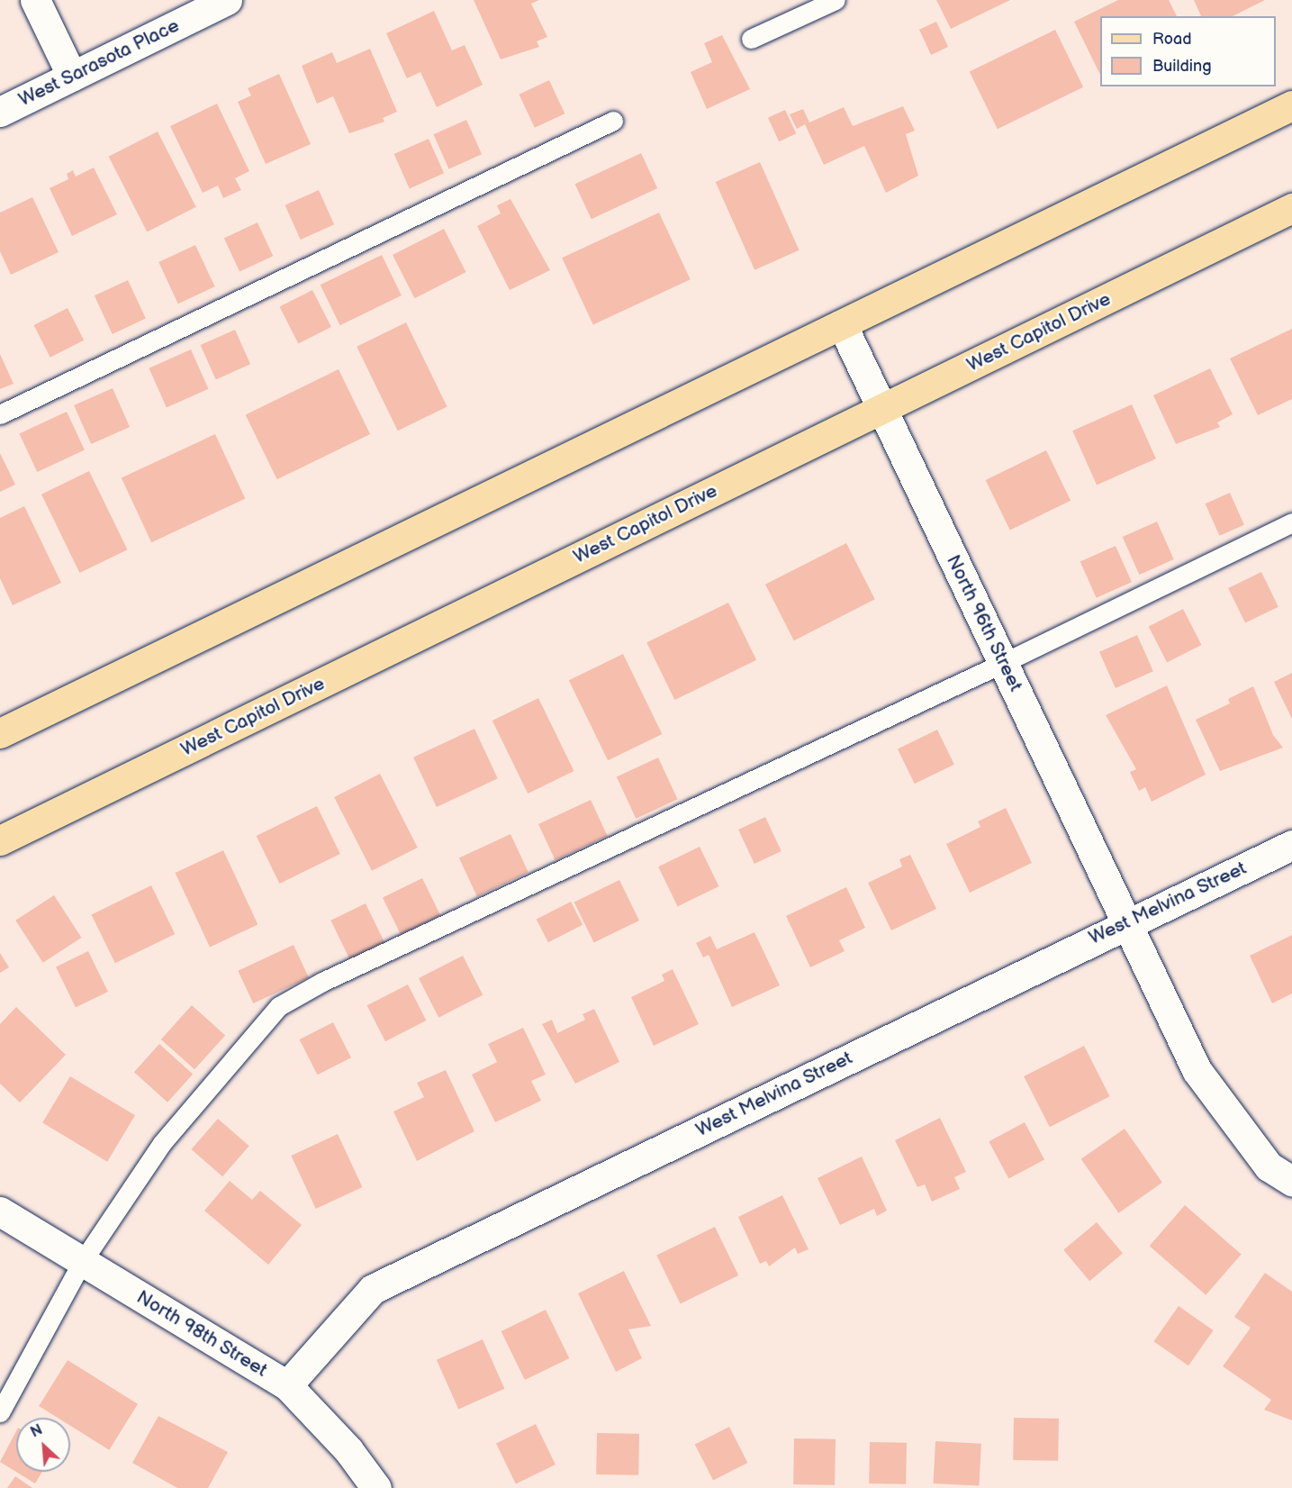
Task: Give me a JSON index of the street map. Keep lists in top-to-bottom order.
{
  "streets": {
    "main road": ["West Capitol Drive"],
    "street": [
      "West Sarasota Place",
      "North 96th Street",
      "West Melvina Street",
      "North 98th Street"
    ]
  },
  "crossings": [
    ["West Capitol Drive", "North 96th Street"],
    ["North 96th Street", "West Melvina Street"],
    ["West Melvina Street", "North 98th Street"]
  ],
  "legend": ["Road", "Building"],
  "north": "top left"
}
